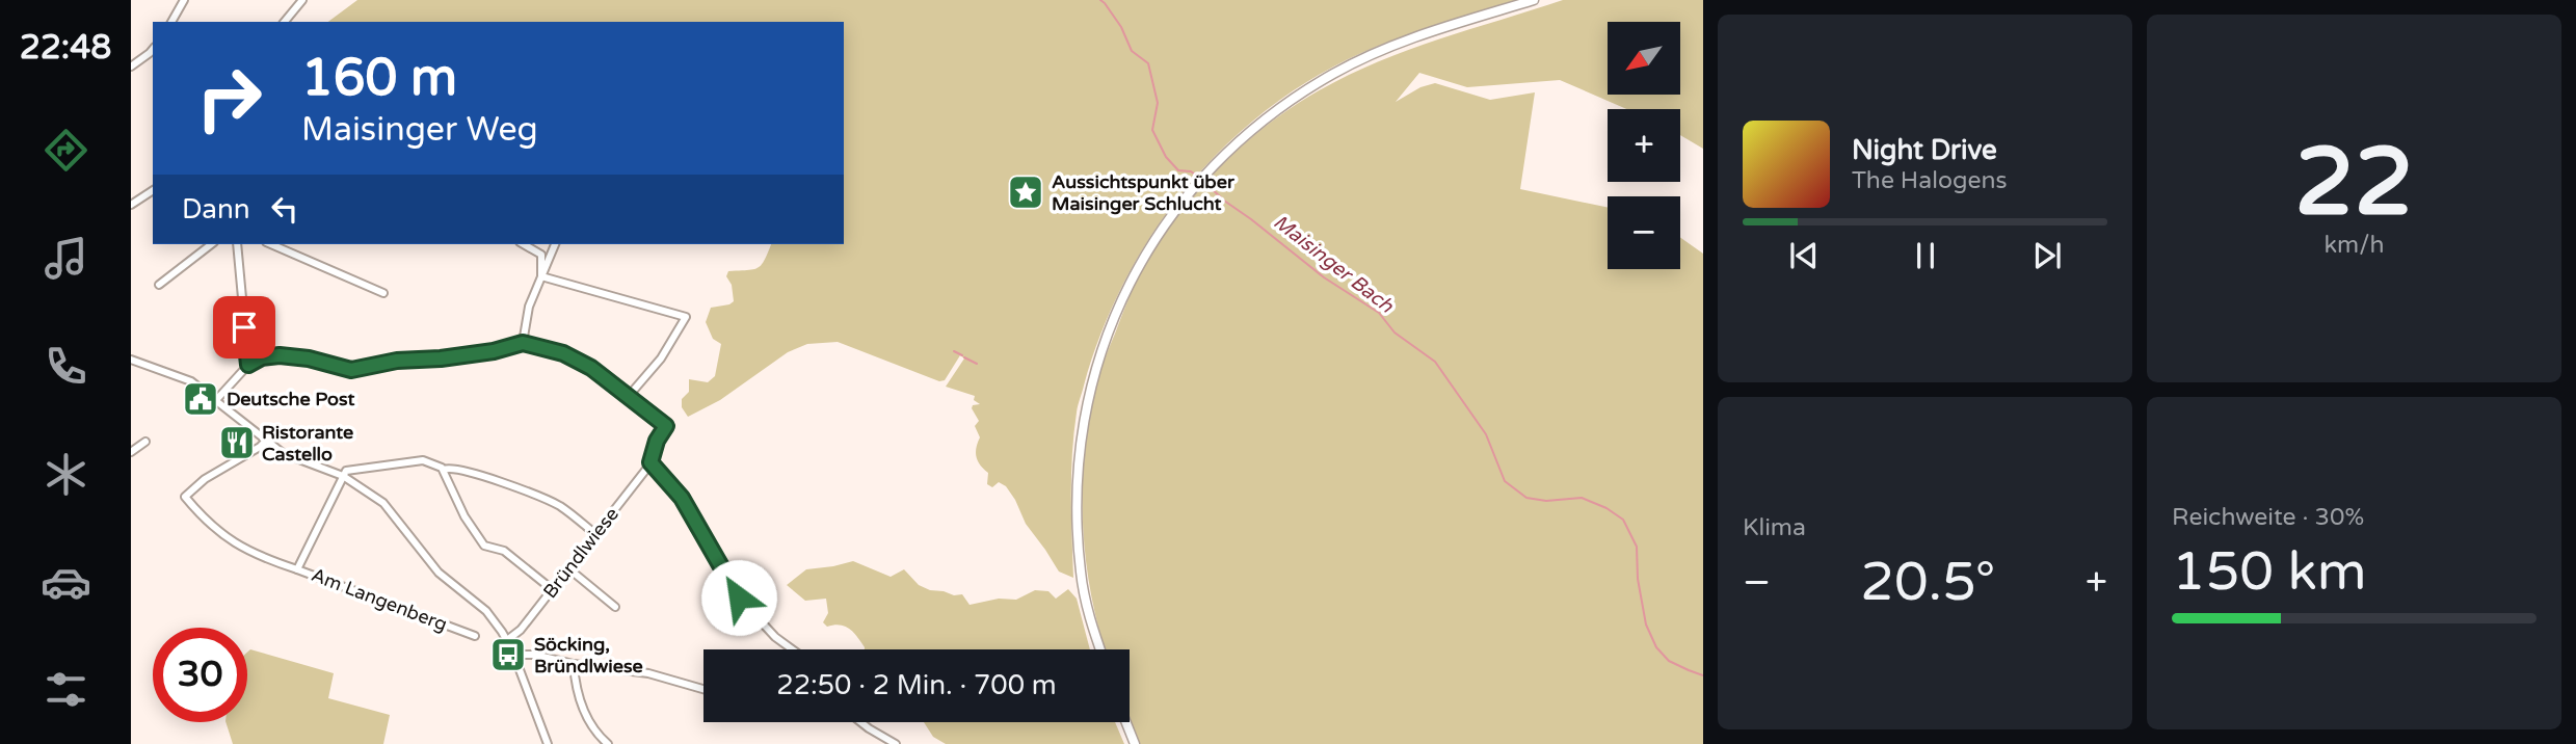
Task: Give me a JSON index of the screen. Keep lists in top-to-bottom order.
{
  "streets": {
    "street": ["Bründlwiese", "Am Langenberg"]
  },
  "water": ["Maisinger Bach"],
  "places": {
    "place": ["Aussichtspunkt über Maisinger Schlucht"],
    "public building": ["Deutsche Post"],
    "restaurant": ["Ristorante Castello"],
    "bus stop": ["Söcking, Bründlwiese"]
  },
  "north": "bottom left",
  "page": {
    "tabs": "22:48",
    "tile": [
      ["22", "km/h"],
      "Klima",
      ["Reichweite · 30%", "150 km"]
    ],
    "map_buttons": ["+", "−"],
    "turn": ["160 m", "Maisinger Weg"],
    "song": ["Night Drive", "The Halogens"],
    "then": "Dann",
    "heat": ["−", "20.5°", "+"],
    "limit": "30",
    "trip": "22:50 · 2 Min. · 700 m"
  }
}
